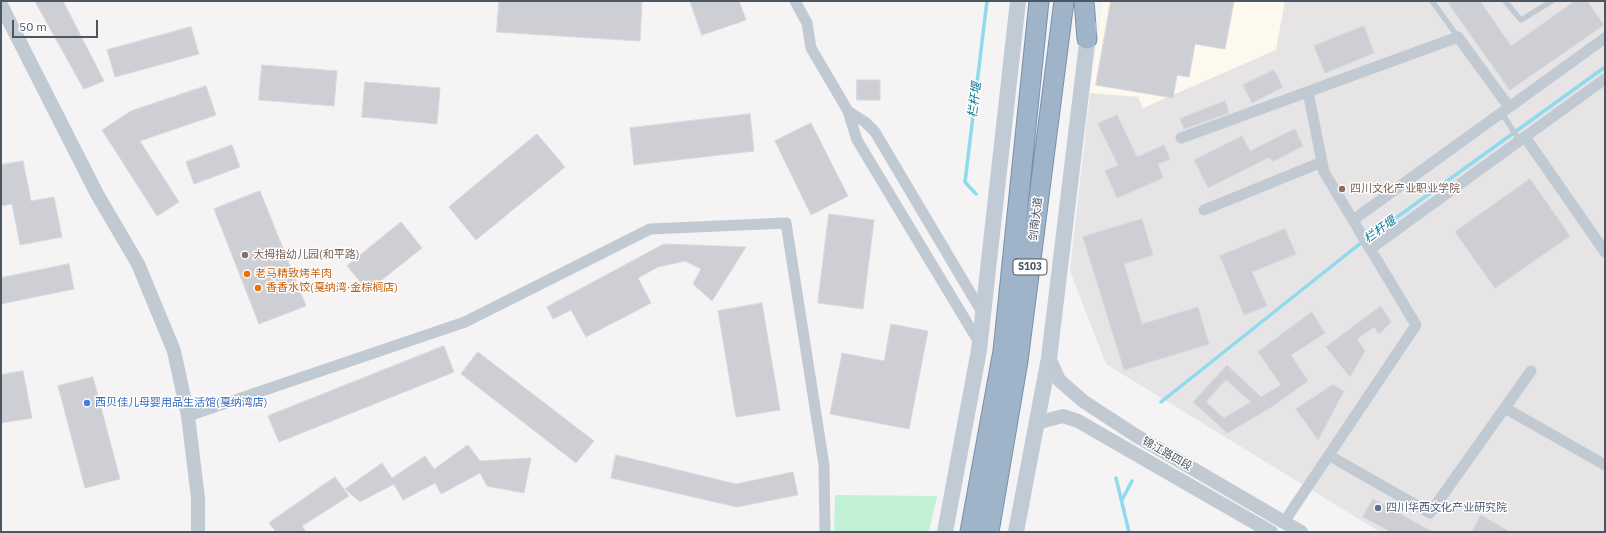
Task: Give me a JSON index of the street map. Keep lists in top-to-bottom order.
{
  "streets": {
    "highway": ["剑南大道", "S103"],
    "street": ["锦江路四段"]
  },
  "water": ["栏杆堰"],
  "places": [
    "四川文化产业职业学院",
    "大拇指幼儿园(和平路)",
    "老马精致烤羊肉",
    "香香水饺(戛纳湾·金棕榈店)",
    "西贝佳儿母婴用品生活馆(戛纳湾店)",
    "四川华西文化产业研究院"
  ],
  "scale_bar": "50 m"
}
